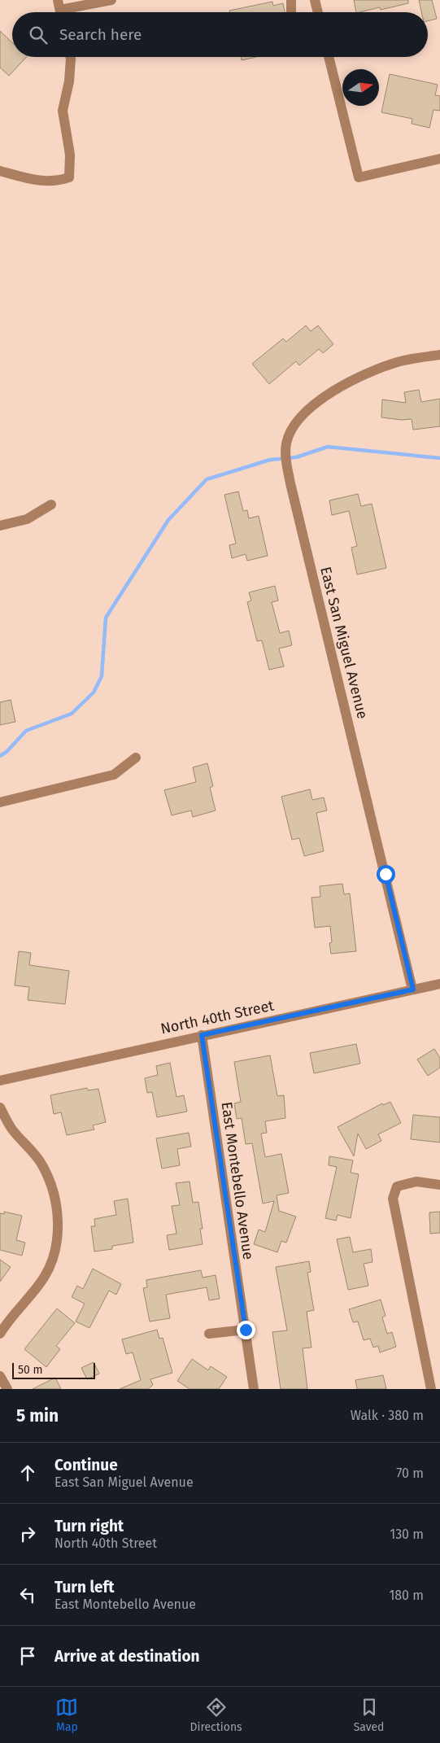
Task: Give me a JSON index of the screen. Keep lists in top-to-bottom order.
{
  "streets": {
    "street": ["East San Miguel Avenue", "North 40th Street", "East Montebello Avenue"]
  },
  "crossings": [
    ["East San Miguel Avenue", "North 40th Street"],
    ["North 40th Street", "East Montebello Avenue"]
  ],
  "scale_bar": "50 m",
  "north": "right",
  "page": {
    "search": "Search here",
    "scale": "50 m",
    "heading": ["5 min", "Walk · 380 m"],
    "list": [
      ["Continue", "East San Miguel Avenue", "70 m"],
      ["Turn right", "North 40th Street", "130 m"],
      ["Turn left", "East Montebello Avenue", "180 m"],
      "Arrive at destination"
    ],
    "nav": ["Map", "Directions", "Saved"]
  }
}
